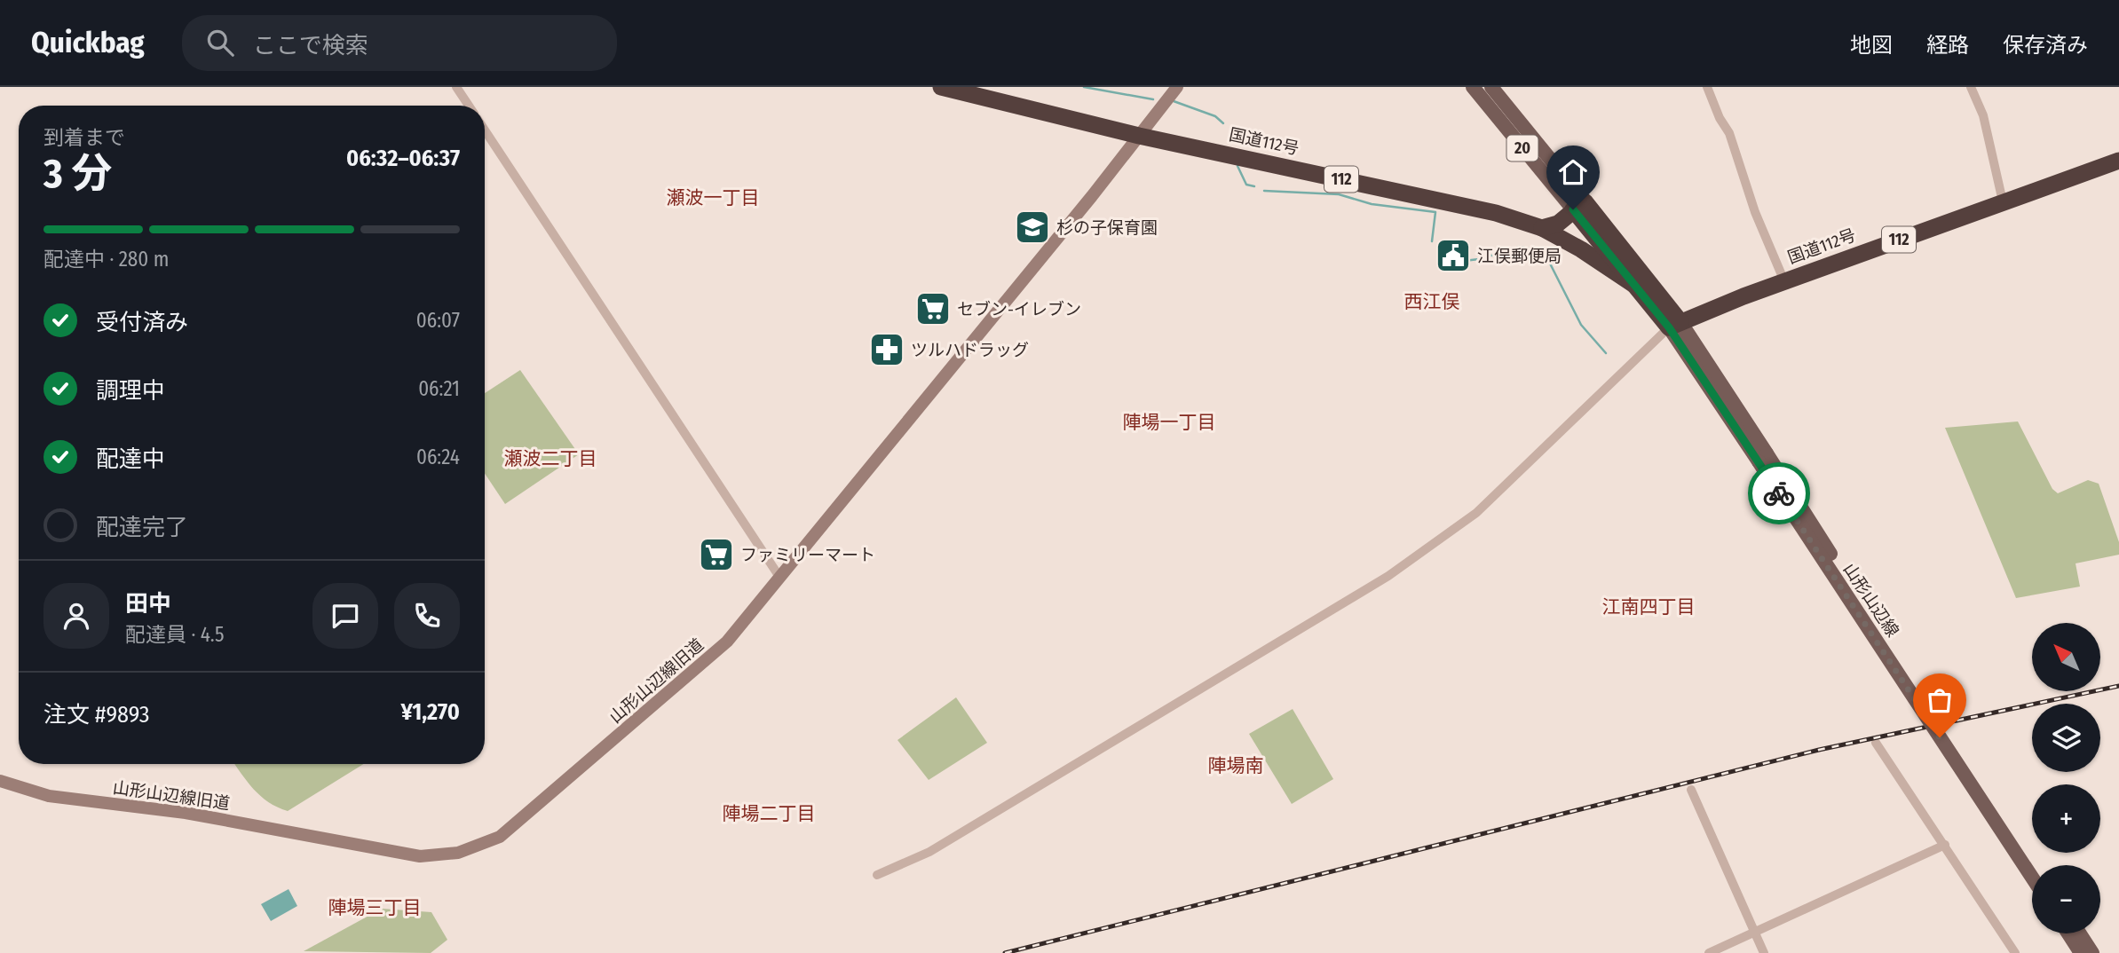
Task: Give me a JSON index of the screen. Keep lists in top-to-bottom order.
{
  "streets": {
    "highway": ["国道112号", "112"],
    "main road": ["20", "山形山辺線"],
    "street": ["山形山辺線旧道"]
  },
  "crossings": [
    ["国道112号", "山形山辺線"],
    ["国道112号", "山形山辺線旧道"]
  ],
  "districts": [
    "瀬波一丁目",
    "西江俣",
    "陣場一丁目",
    "瀬波二丁目",
    "江南四丁目",
    "陣場南",
    "陣場二丁目",
    "陣場三丁目"
  ],
  "places": {
    "school or university": ["杉の子保育園"],
    "public building": ["江俣郵便局"],
    "supermarket": ["セブン-イレブン", "ファミリーマート"],
    "pharmacy": ["ツルハドラッグ"]
  },
  "north": "top left",
  "page": {
    "header": "Quickbag",
    "search": "ここで検索",
    "nav": ["地図", "経路", "保存済み"],
    "heading": ["3 分", "到着まで", "06:32–06:37"],
    "panel": [
      "田中",
      "配達員 · 4.5",
      "注文 #9893",
      "¥1,270"
    ],
    "bar": "配達中 · 280 m",
    "list": [
      ["受付済み", "06:07"],
      ["調理中", "06:21"],
      ["配達中", "06:24"],
      "配達完了"
    ],
    "map_buttons": ["+", "−"]
  }
}
